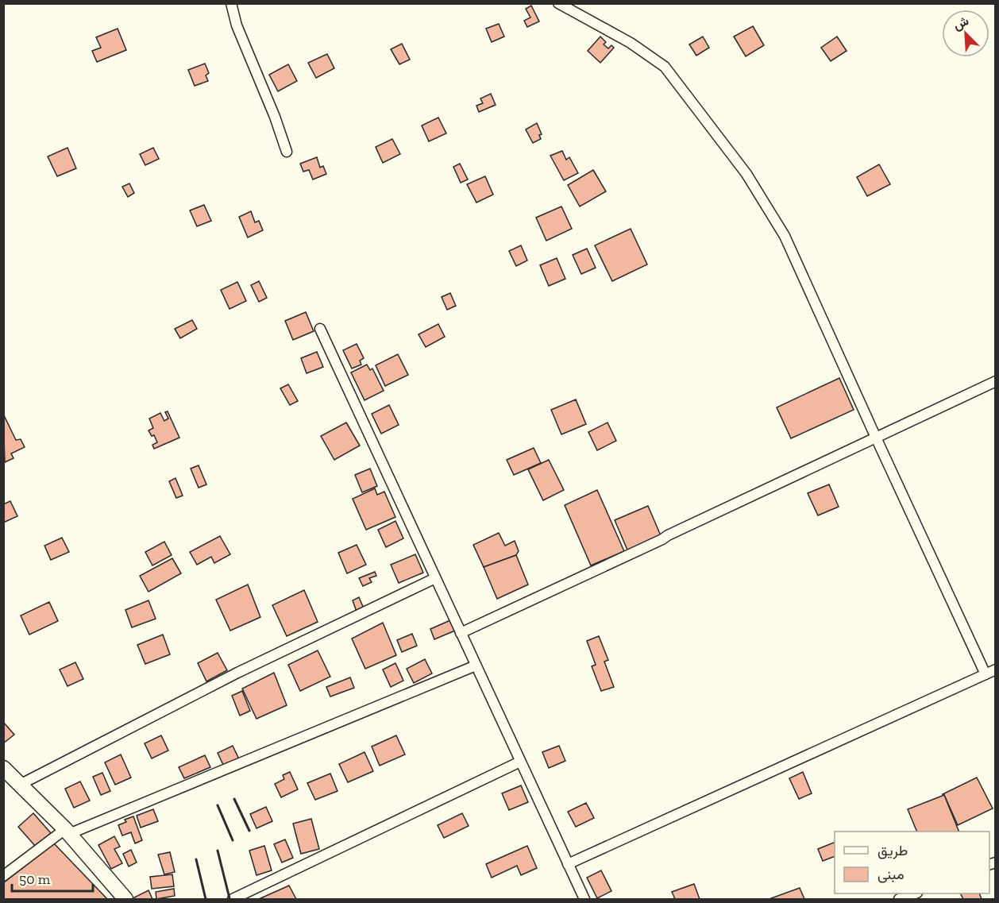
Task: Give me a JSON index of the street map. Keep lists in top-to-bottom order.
{
  "legend": ["طريق", "مبنى"],
  "scale_bar": "50 m",
  "north": "top left"
}
